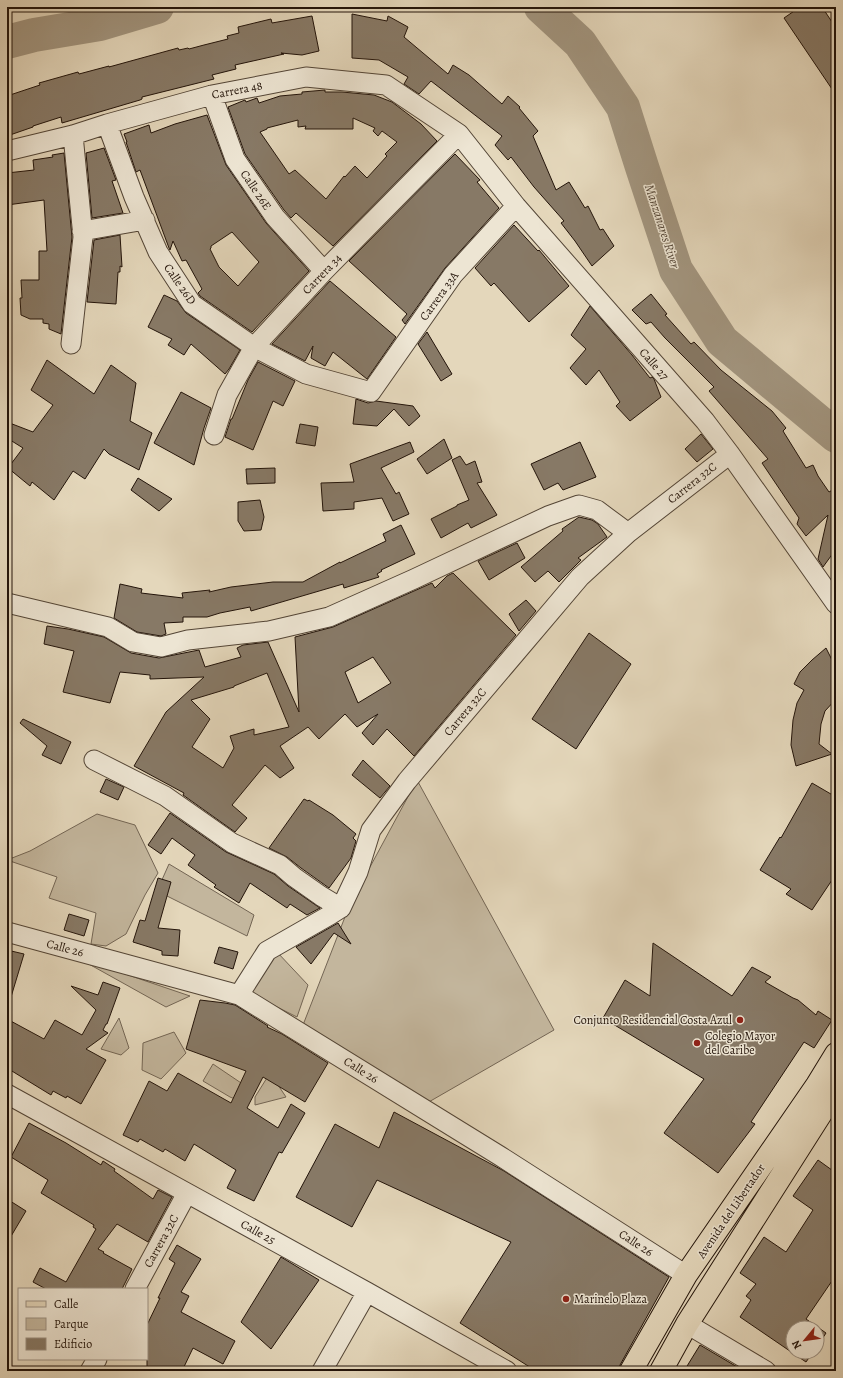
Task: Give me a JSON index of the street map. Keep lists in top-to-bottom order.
{
  "streets": {
    "main road": ["Avenida del Libertador"],
    "street": [
      "Carrera 48",
      "Calle 26E",
      "Carrera 34",
      "Calle 26D",
      "Carrera 33A",
      "Calle 27",
      "Carrera 32C",
      "Calle 26",
      "Calle 25"
    ]
  },
  "crossings": [
    ["Carrera 48", "Calle 26E"],
    ["Carrera 48", "Carrera 34"],
    ["Carrera 48", "Calle 26D"],
    ["Carrera 48", "Calle 27"],
    ["Calle 26E", "Carrera 34"],
    ["Carrera 34", "Calle 26D"],
    ["Carrera 34", "Calle 27"],
    ["Calle 26D", "Carrera 33A"],
    ["Carrera 33A", "Calle 27"],
    ["Calle 27", "Carrera 32C"],
    ["Carrera 32C", "Calle 25"],
    ["Calle 26", "Avenida del Libertador"]
  ],
  "water": ["Manzanares River"],
  "places": ["Conjunto Residencial Costa Azul", "Colegio Mayor del Caribe", "Marinelo Plaza"],
  "legend": ["Calle", "Parque", "Edificio"],
  "north": "bottom left"
}
